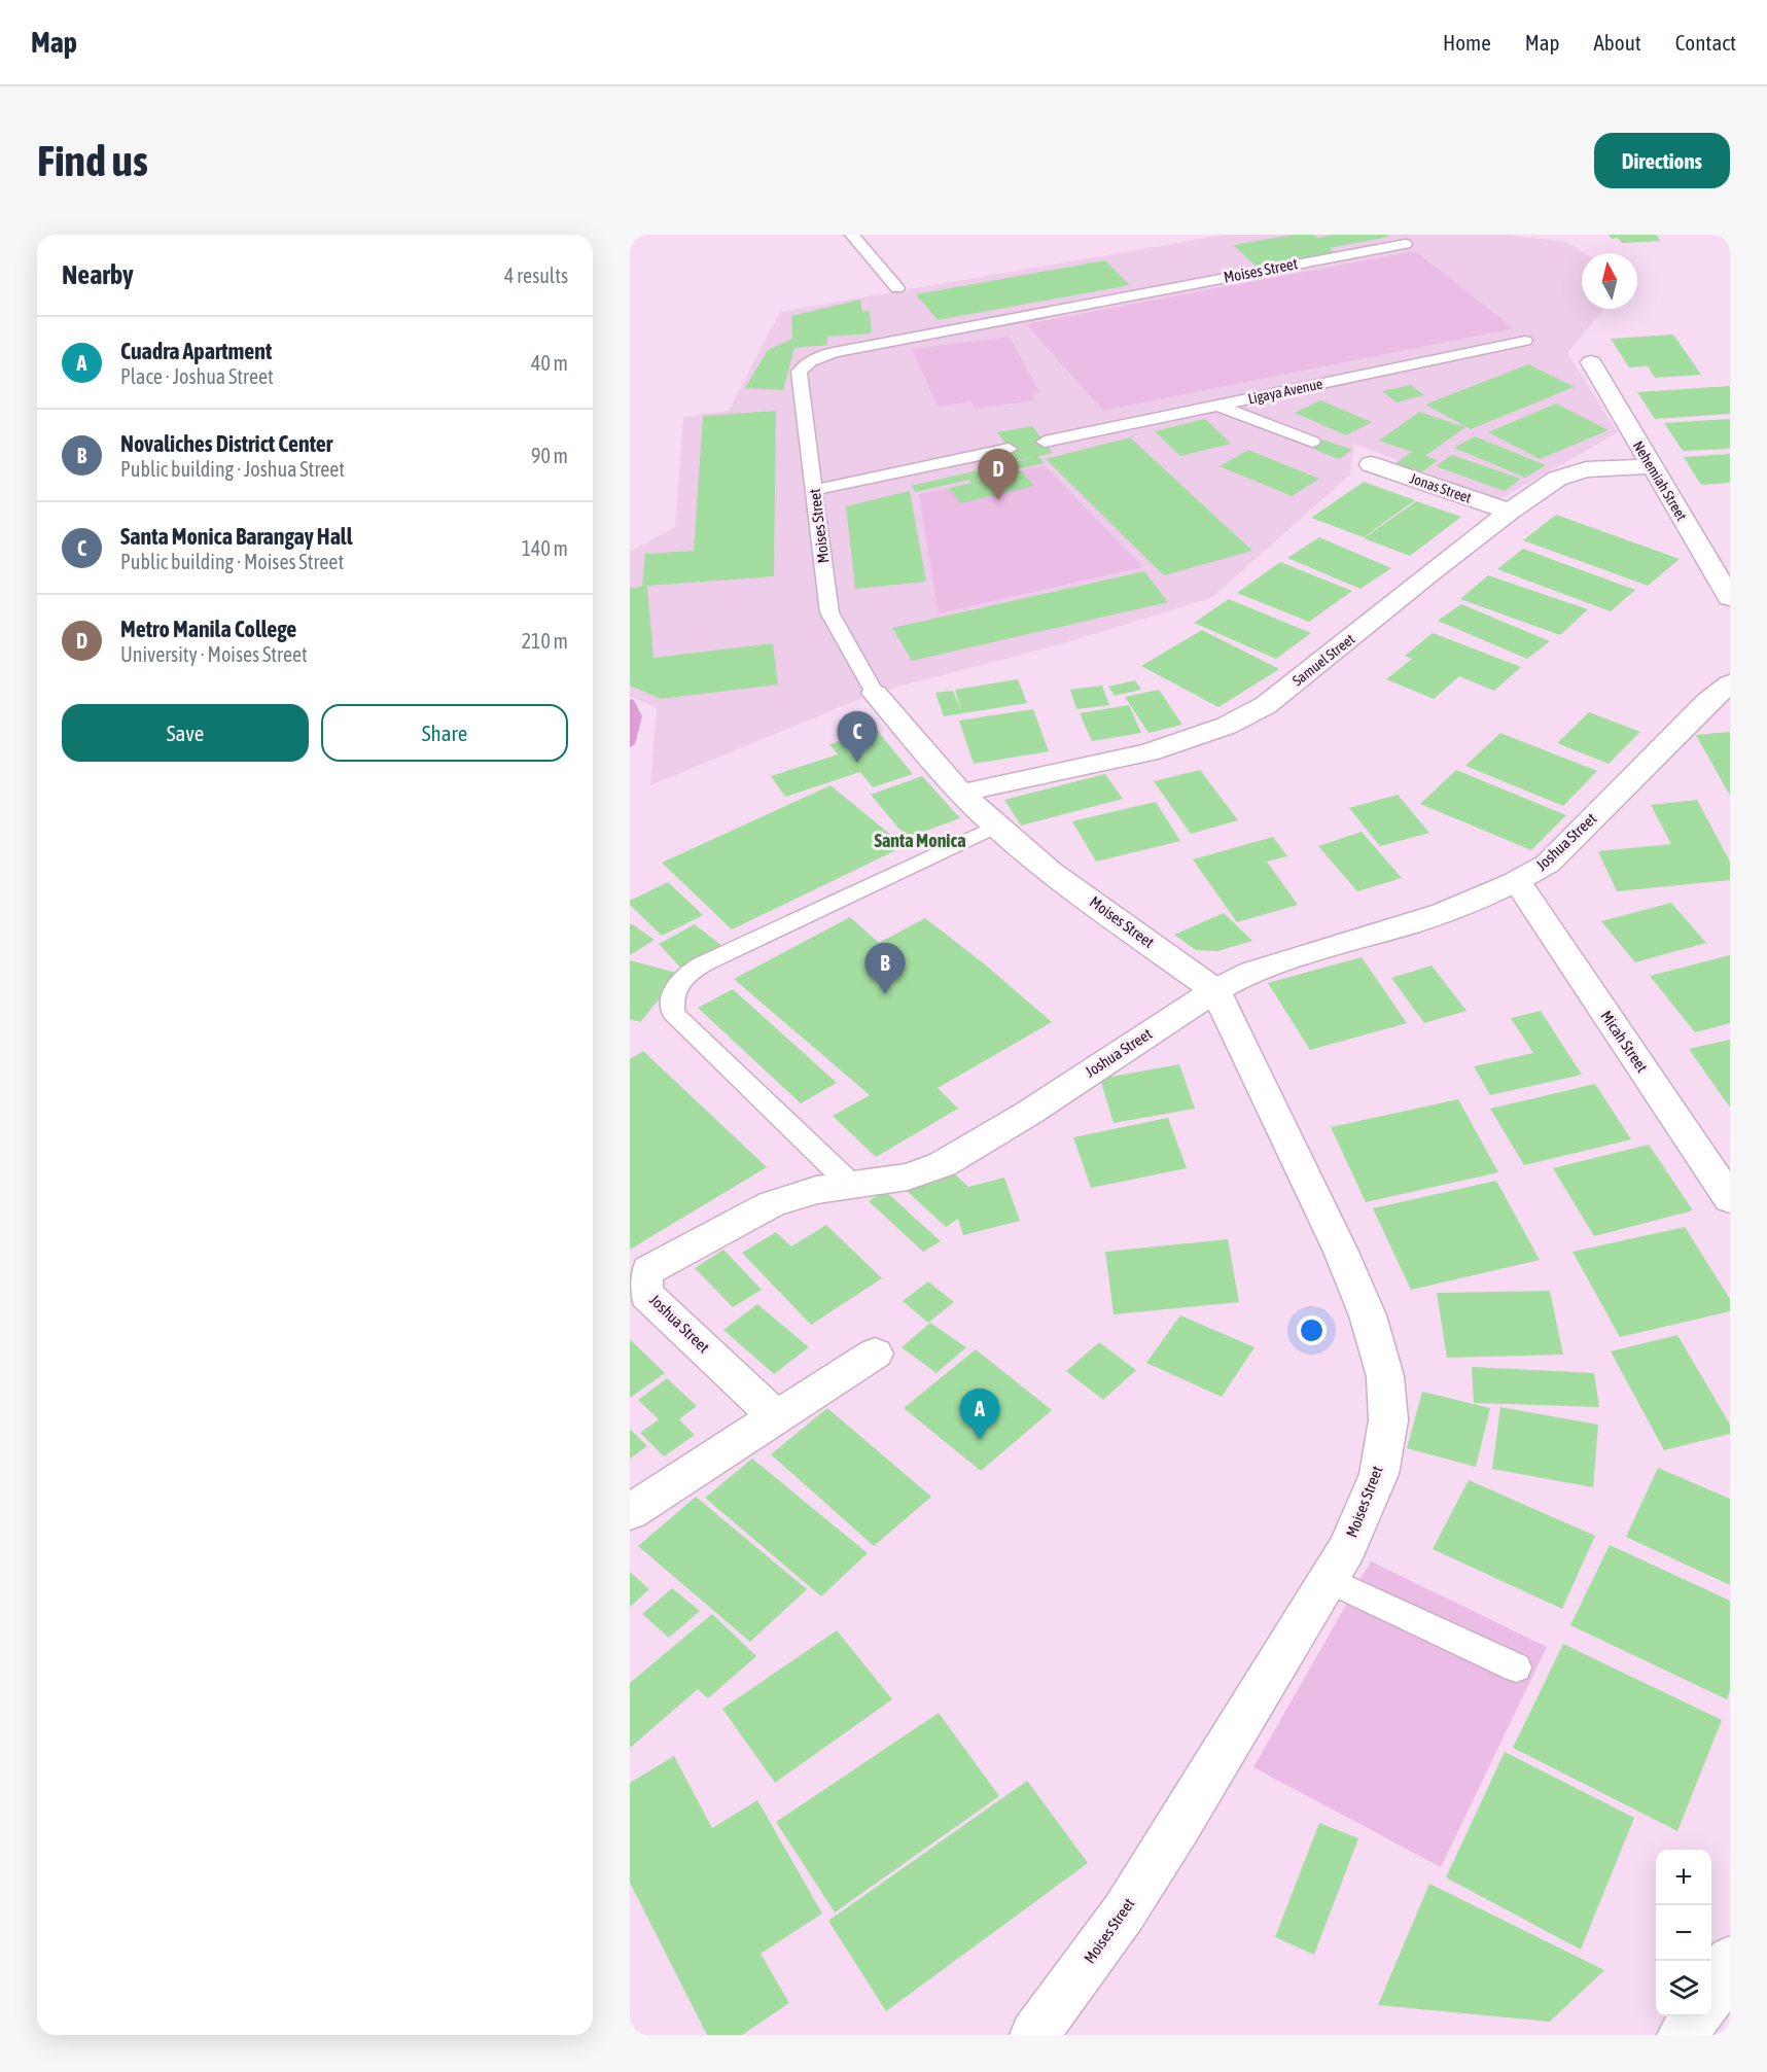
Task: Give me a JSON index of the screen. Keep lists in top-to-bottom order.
{
  "streets": {
    "street": [
      "Moises Street",
      "Nehemiah Street",
      "Jonas Street",
      "Samuel Street",
      "Joshua Street",
      "Micah Street"
    ],
    "lane": ["Ligaya Avenue"]
  },
  "crossings": [
    ["Moises Street", "Samuel Street"],
    ["Moises Street", "Joshua Street"],
    ["Nehemiah Street", "Samuel Street"],
    ["Jonas Street", "Samuel Street"],
    ["Joshua Street", "Micah Street"]
  ],
  "districts": ["Santa Monica"],
  "north": "top",
  "page": {
    "header": "Map",
    "nav": [
      "Home",
      "Map",
      "About",
      "Contact"
    ],
    "buttons": [
      "Directions",
      ["Save", "Share"]
    ],
    "title": "Find us",
    "heading": ["Nearby", "4 results"],
    "list": [
      {
        "mark": "A",
        "name": "Cuadra Apartment",
        "note": "Place · Joshua Street",
        "value": "40 m"
      },
      {
        "mark": "B",
        "name": "Novaliches District Center",
        "note": "Public building · Joshua Street",
        "value": "90 m"
      },
      {
        "mark": "C",
        "name": "Santa Monica Barangay Hall",
        "note": "Public building · Moises Street",
        "value": "140 m"
      },
      {
        "mark": "D",
        "name": "Metro Manila College",
        "note": "University · Moises Street",
        "value": "210 m"
      }
    ],
    "pins": [
      "D",
      "C",
      "B",
      "A"
    ],
    "map_buttons": ["+", "−"]
  }
}
